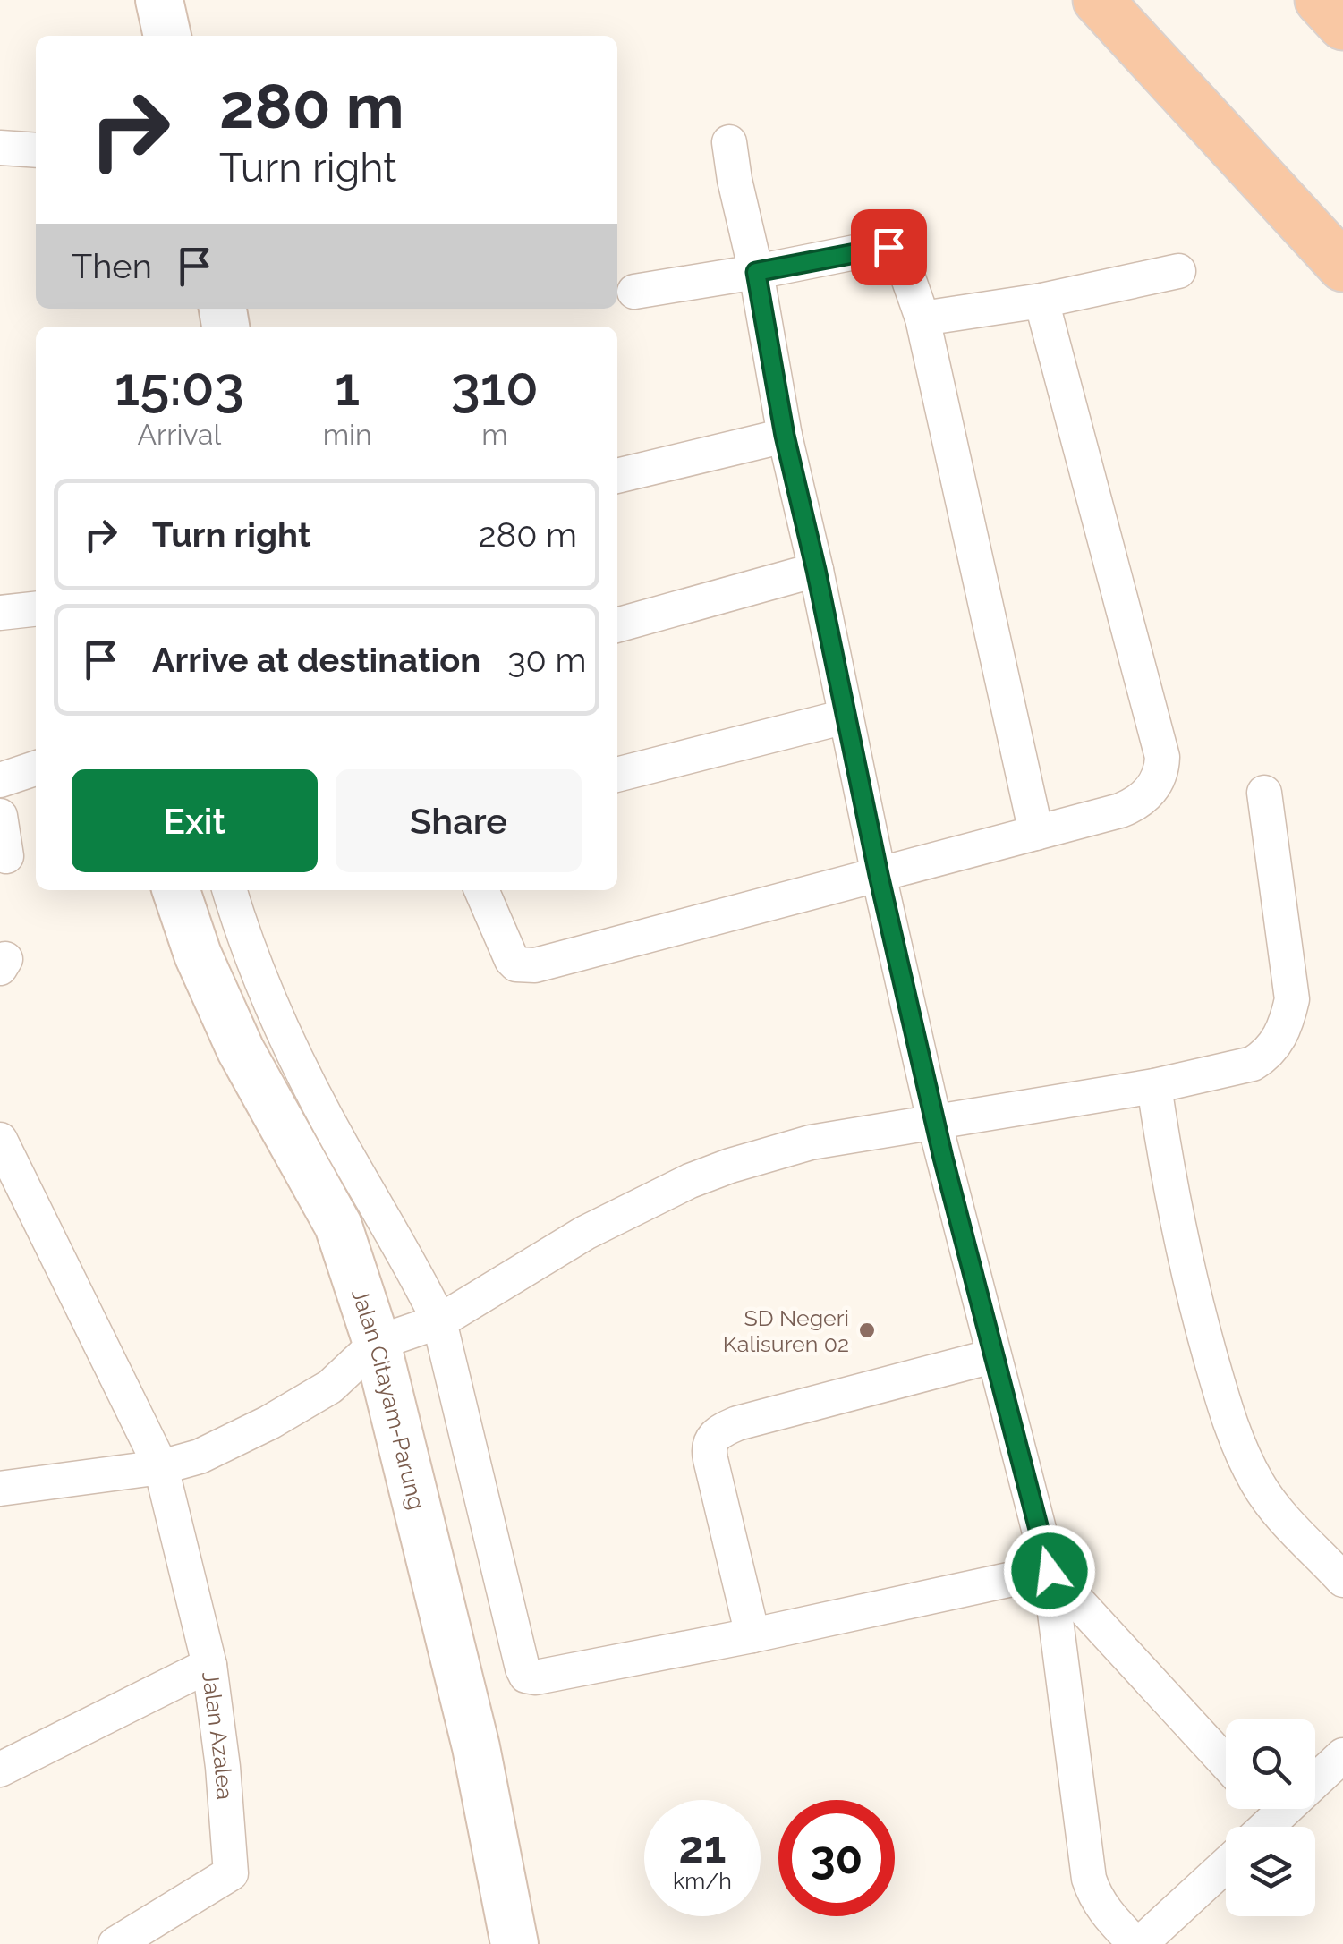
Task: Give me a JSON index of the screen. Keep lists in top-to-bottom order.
{
  "streets": {
    "main road": ["Jalan Citayam-Parung"],
    "street": ["Jalan Azalea"]
  },
  "places": ["SD Negeri Kalisuren 02"],
  "page": {
    "turn": ["280 m", "Turn right"],
    "then": "Then",
    "eta": [
      "15:03",
      "Arrival",
      "1",
      "min",
      "310",
      "m"
    ],
    "list": [
      {
        "name": "Turn right",
        "value": "280 m"
      },
      {
        "name": "Arrive at destination",
        "value": "30 m"
      }
    ],
    "buttons": ["Exit", "Share"],
    "speed": "21 km/h",
    "limit": "30"
  }
}
